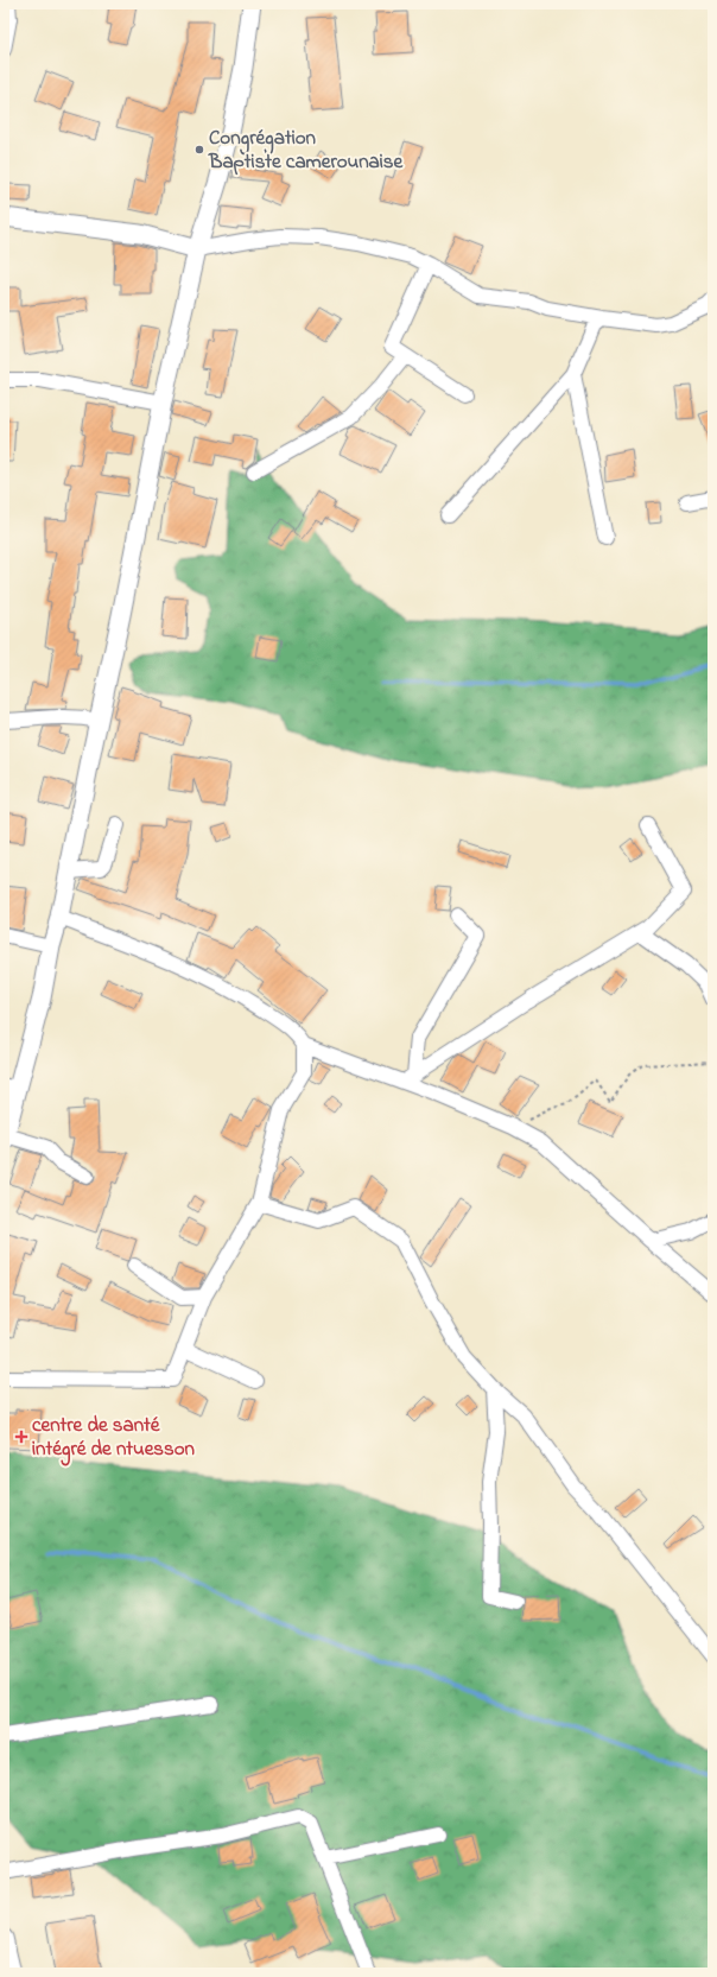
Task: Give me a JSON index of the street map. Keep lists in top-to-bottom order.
{
  "places": {
    "other": ["Congrégation Baptiste camerounaise"],
    "health": ["centre de santé intégré de ntuesson"]
  }
}
